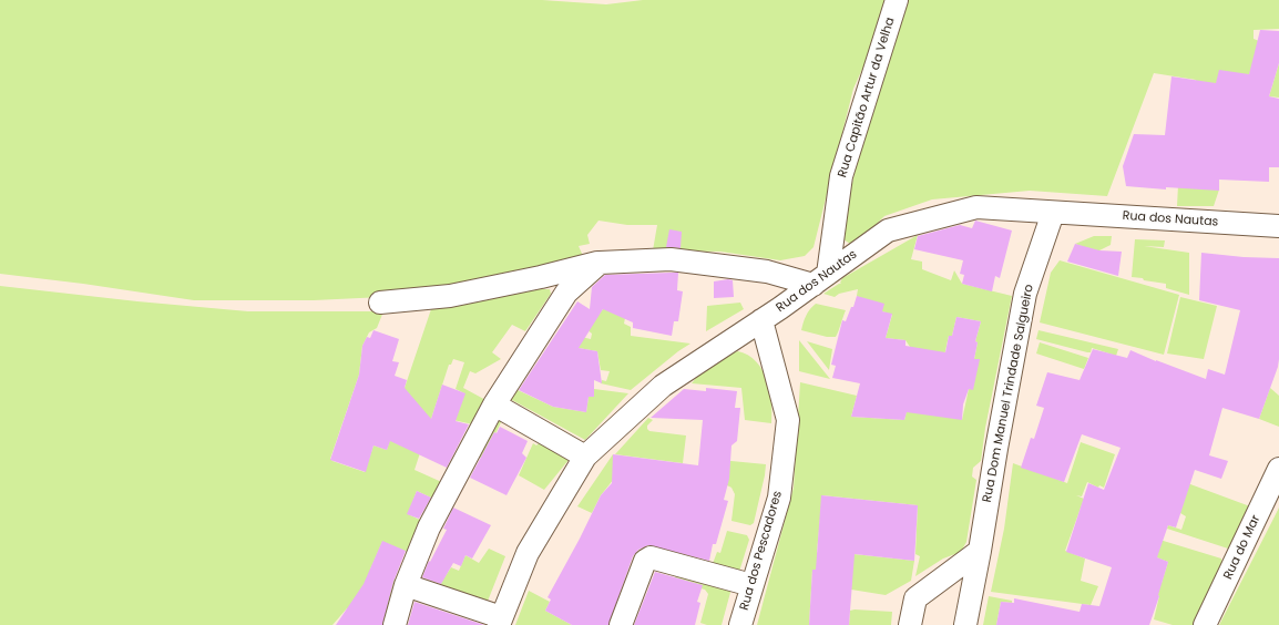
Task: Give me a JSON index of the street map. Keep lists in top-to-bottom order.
{
  "streets": {
    "street": [
      "Rua Capitão Artur da Velha",
      "Rua dos Nautas",
      "Rua Dom Manuel Trindade Salgueiro",
      "Rua do Mar",
      "Rua dos Pescadores"
    ]
  },
  "crossings": [
    ["Rua Capitão Artur da Velha", "Rua dos Nautas"],
    ["Rua dos Nautas", "Rua Dom Manuel Trindade Salgueiro"],
    ["Rua dos Nautas", "Rua dos Pescadores"]
  ]
}
